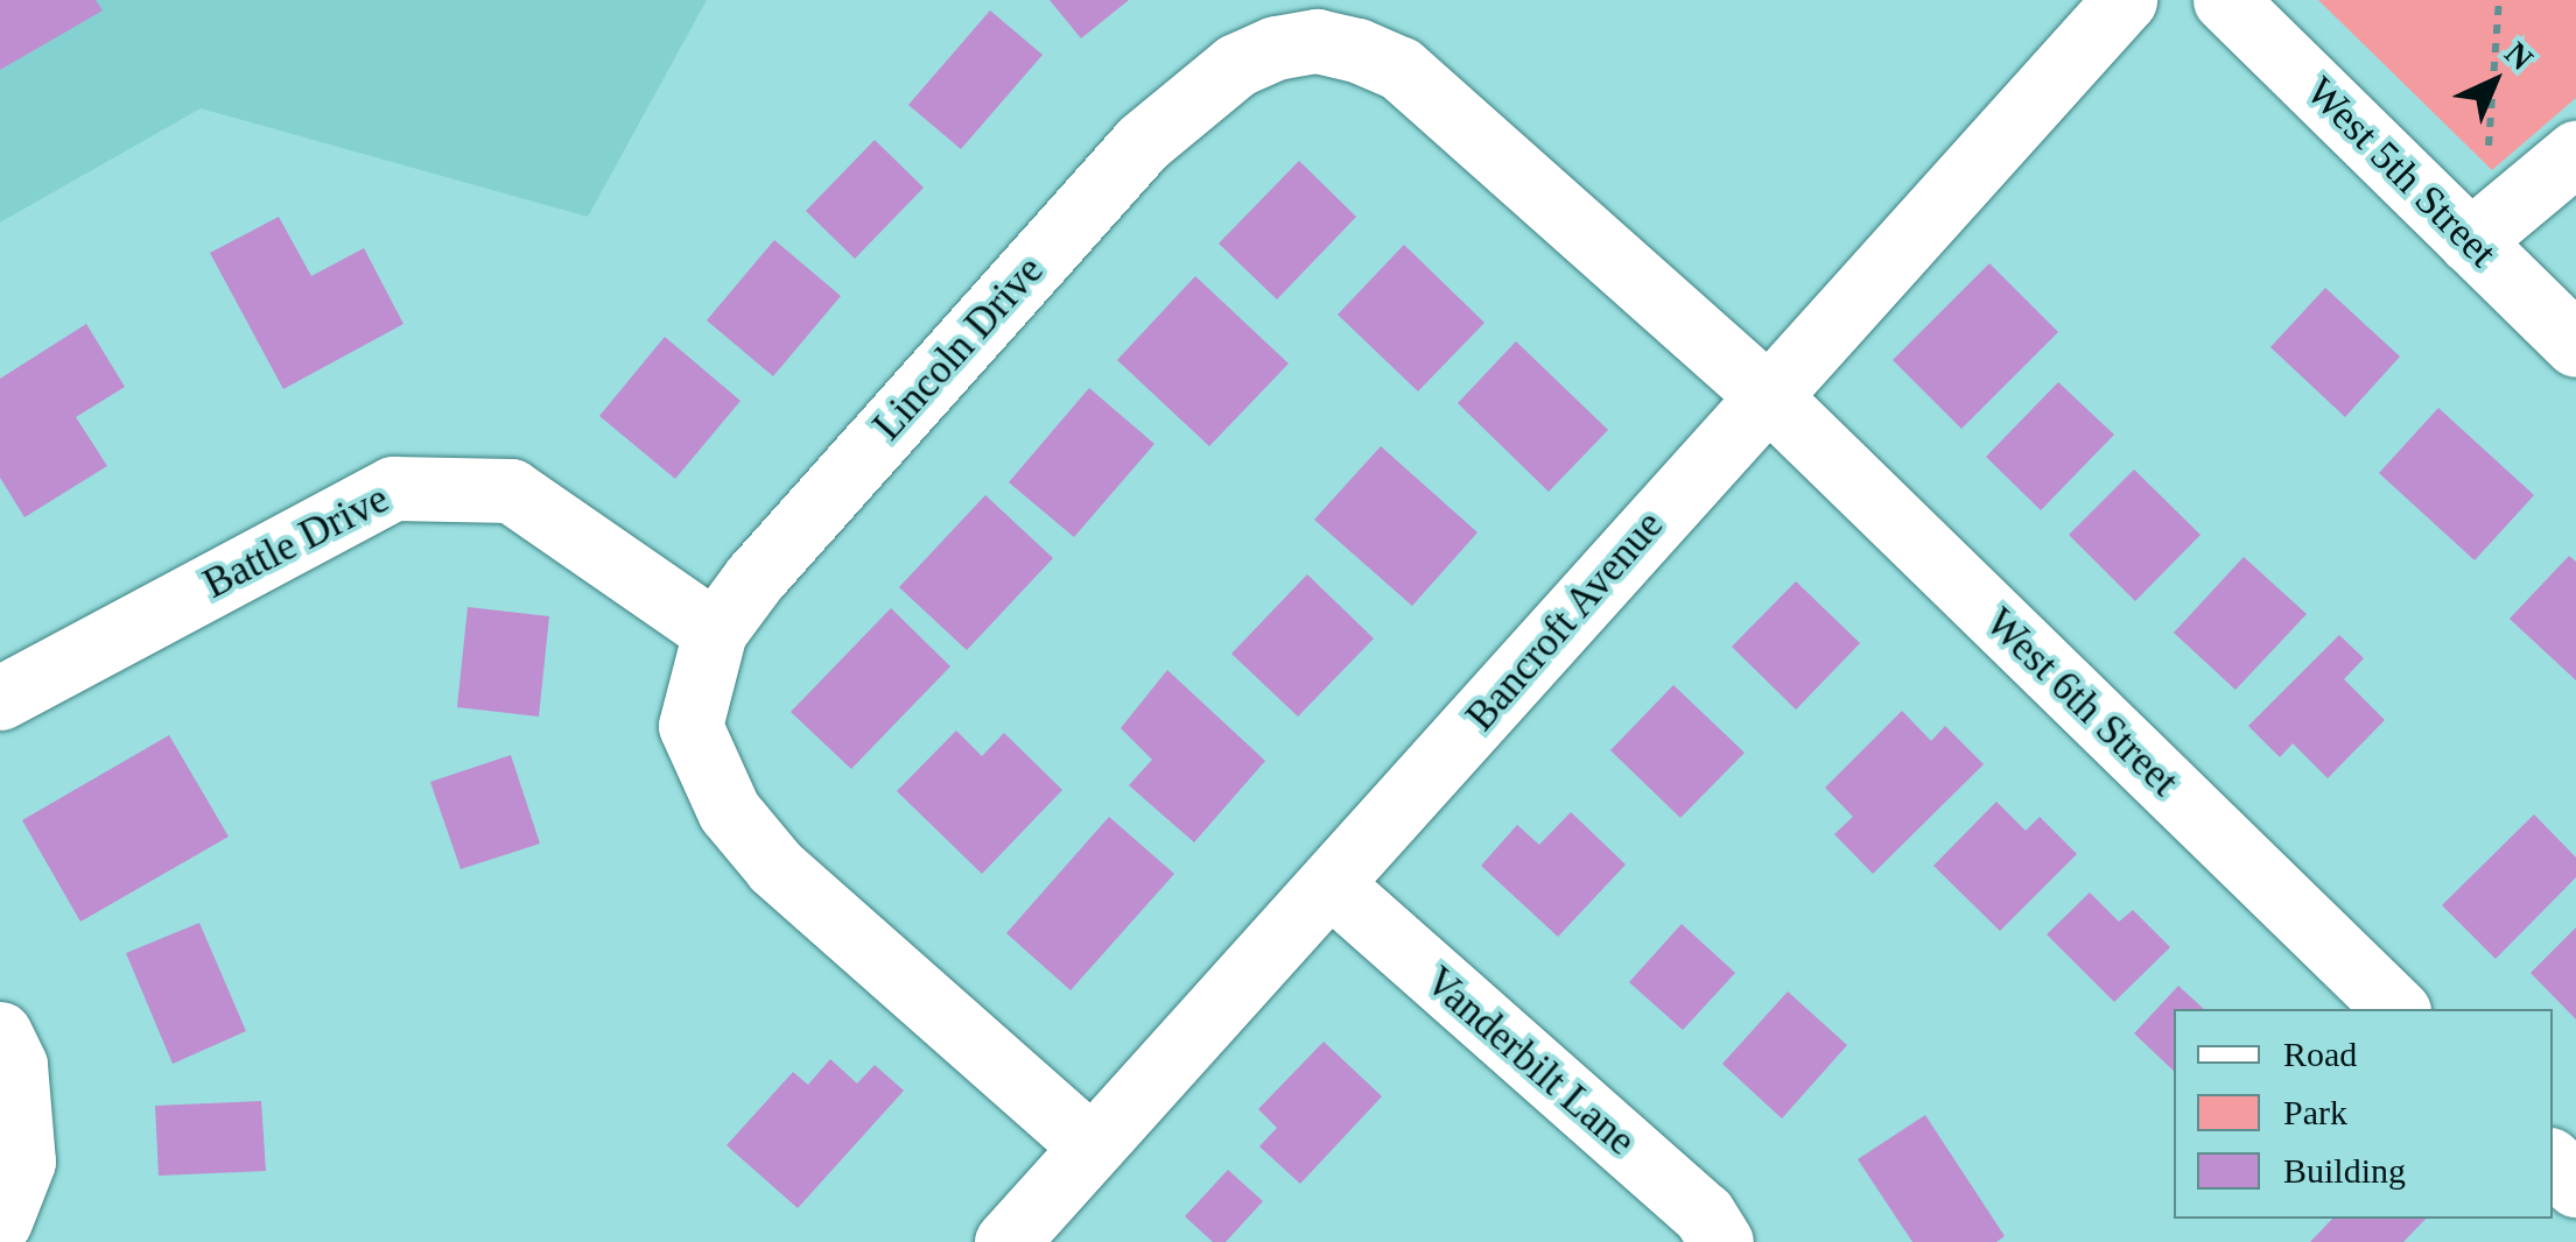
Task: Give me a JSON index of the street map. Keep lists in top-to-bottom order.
{
  "streets": {
    "street": [
      "West 5th Street",
      "Lincoln Drive",
      "Battle Drive",
      "Bancroft Avenue",
      "West 6th Street",
      "Vanderbilt Lane"
    ]
  },
  "crossings": [
    ["Lincoln Drive", "Battle Drive"],
    ["Lincoln Drive", "Bancroft Avenue"],
    ["Lincoln Drive", "West 6th Street"],
    ["Bancroft Avenue", "West 6th Street"],
    ["Bancroft Avenue", "Vanderbilt Lane"]
  ],
  "legend": ["Road", "Park", "Building"],
  "north": "top right"
}
